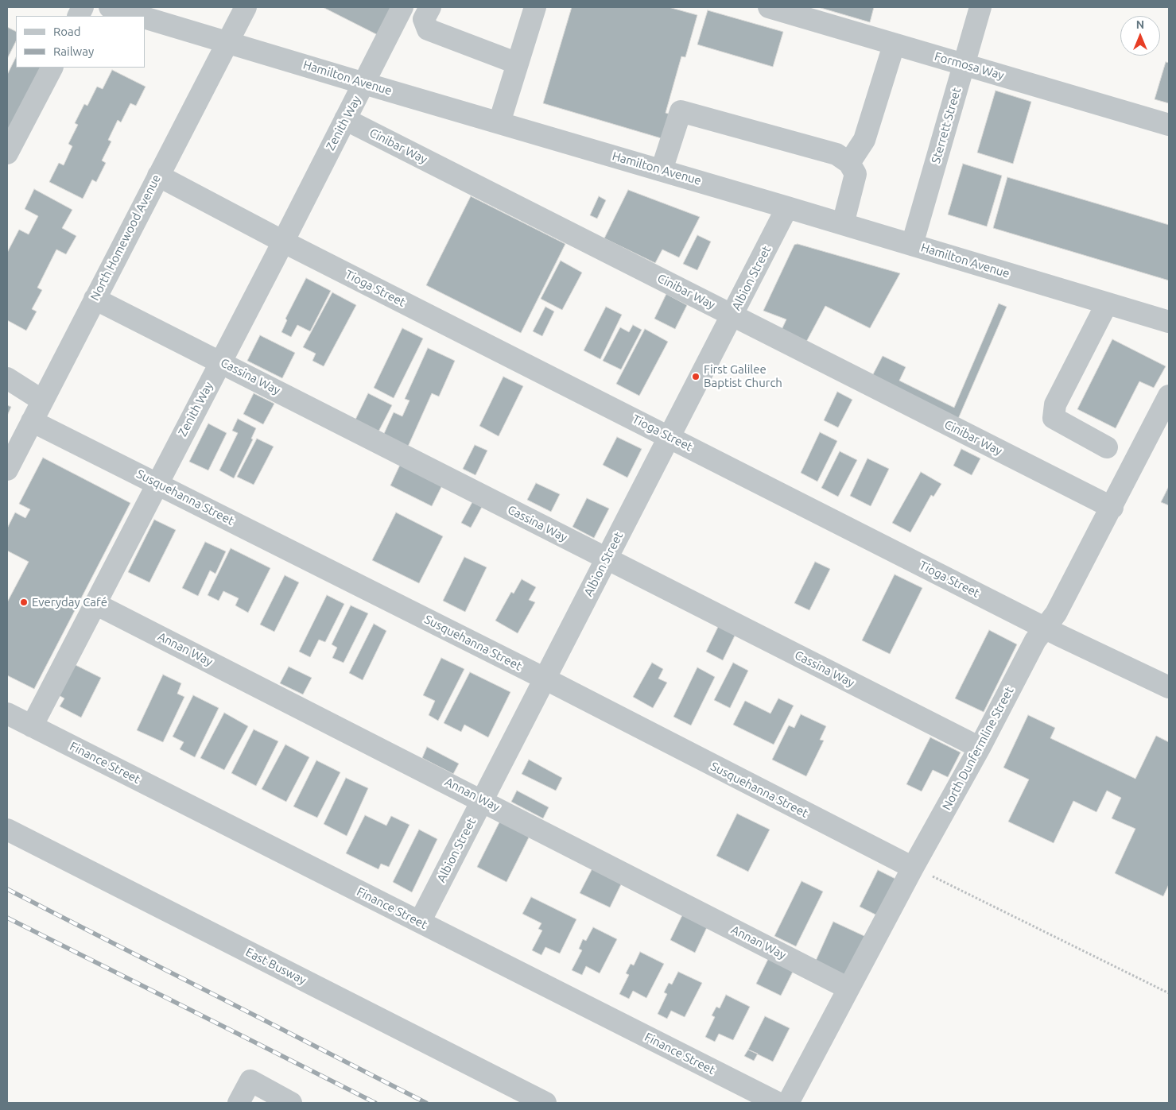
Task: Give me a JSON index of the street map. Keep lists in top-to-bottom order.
{
  "streets": {
    "street": [
      "Formosa Way",
      "Hamilton Avenue",
      "Zenith Way",
      "Sterrett Street",
      "Cinibar Way",
      "North Homewood Avenue",
      "Albion Street",
      "Tioga Street",
      "Cassina Way",
      "Susquehanna Street",
      "Annan Way",
      "North Dunfermline Street",
      "Finance Street",
      "East Busway"
    ]
  },
  "crossings": [
    ["Formosa Way", "Sterrett Street"],
    ["Hamilton Avenue", "Zenith Way"],
    ["Hamilton Avenue", "Sterrett Street"],
    ["Hamilton Avenue", "North Homewood Avenue"],
    ["Hamilton Avenue", "Albion Street"],
    ["Zenith Way", "Cinibar Way"],
    ["Zenith Way", "Tioga Street"],
    ["Zenith Way", "Cassina Way"],
    ["Zenith Way", "Susquehanna Street"],
    ["Zenith Way", "Annan Way"],
    ["Zenith Way", "Finance Street"],
    ["Cinibar Way", "Albion Street"],
    ["Cinibar Way", "North Dunfermline Street"],
    ["North Homewood Avenue", "Tioga Street"],
    ["North Homewood Avenue", "Cassina Way"],
    ["North Homewood Avenue", "Susquehanna Street"],
    ["Albion Street", "Tioga Street"],
    ["Albion Street", "Cassina Way"],
    ["Albion Street", "Susquehanna Street"],
    ["Albion Street", "Annan Way"],
    ["Albion Street", "Finance Street"],
    ["Tioga Street", "North Dunfermline Street"],
    ["Cassina Way", "North Dunfermline Street"],
    ["Susquehanna Street", "North Dunfermline Street"],
    ["Annan Way", "North Dunfermline Street"]
  ],
  "places": ["First Galilee Baptist Church", "Everyday Café"],
  "legend": ["Road", "Railway"],
  "north": "top"
}
